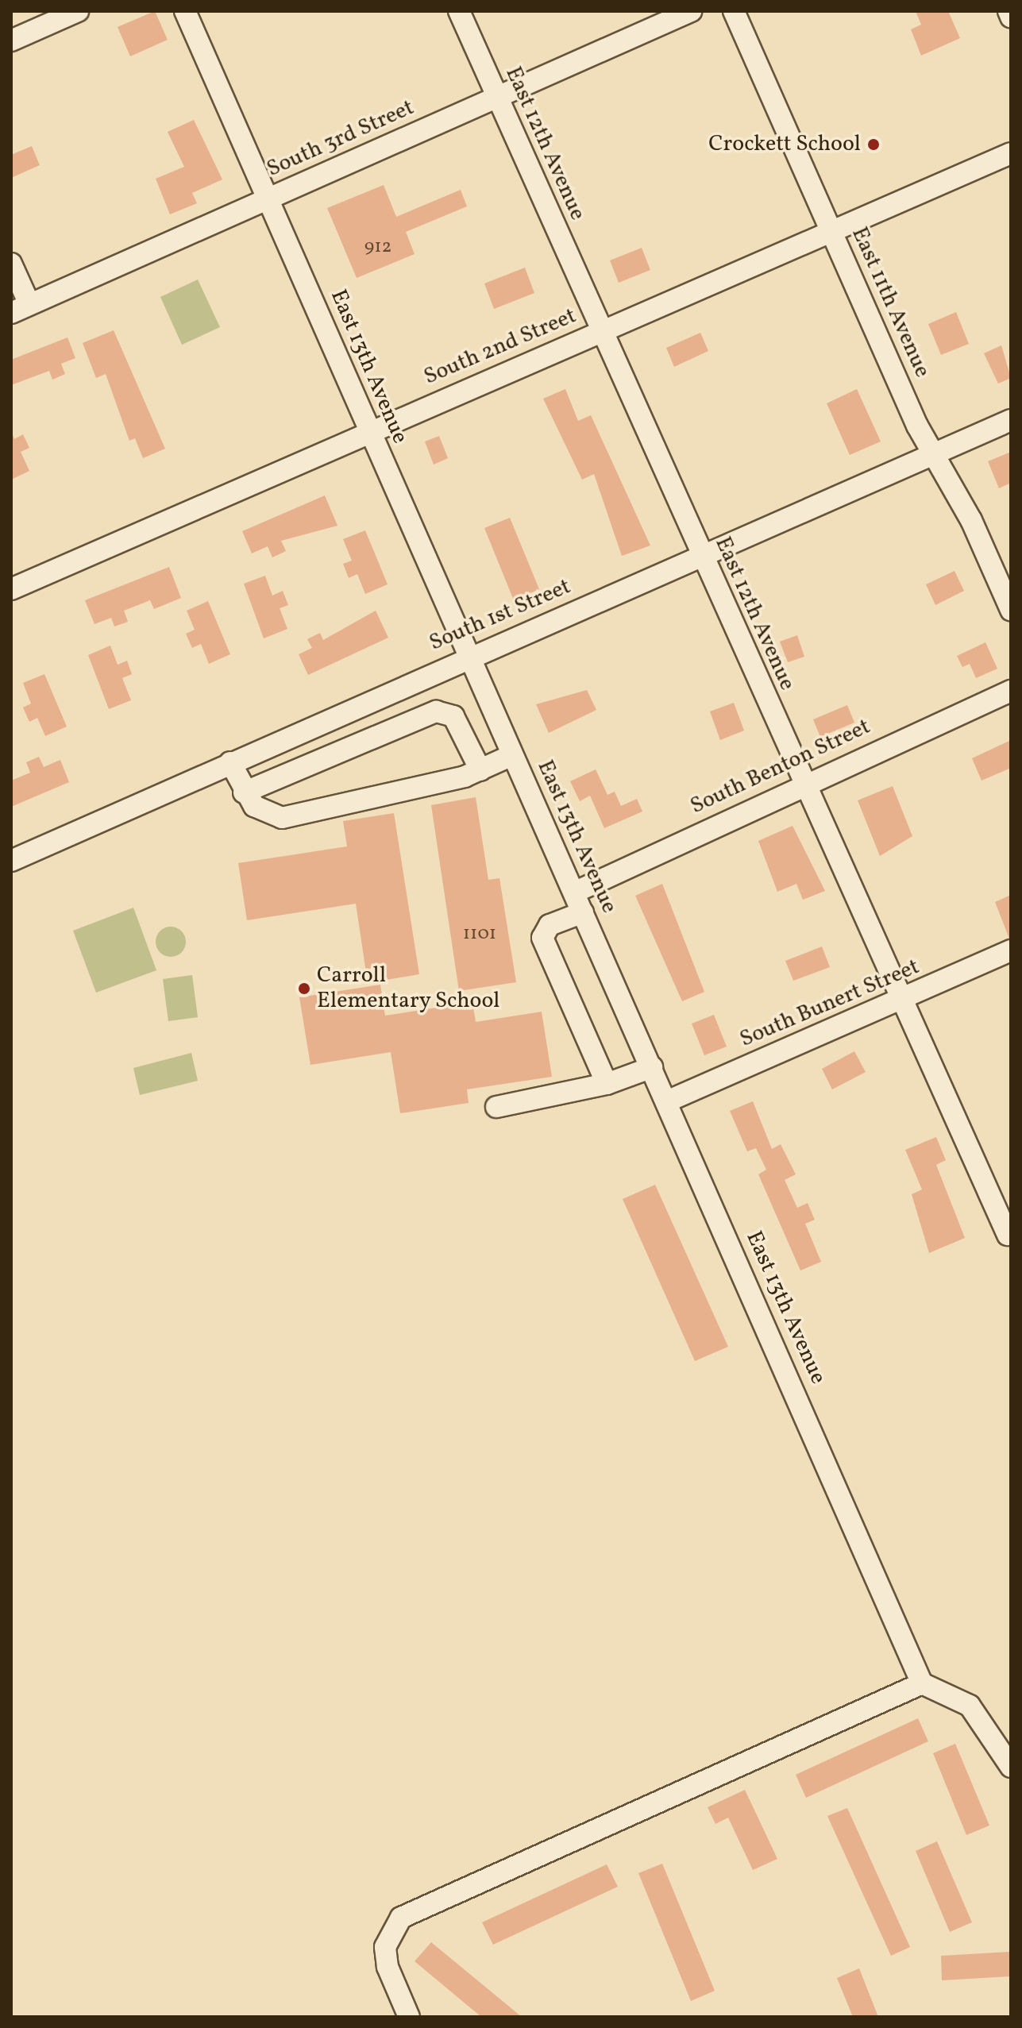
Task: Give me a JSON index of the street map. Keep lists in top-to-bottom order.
{
  "streets": {
    "street": [
      "South 3rd Street",
      "East 12th Avenue",
      "East 11th Avenue",
      "South 2nd Street",
      "East 13th Avenue",
      "South 1st Street",
      "South Benton Street",
      "South Bunert Street"
    ]
  },
  "crossings": [
    ["South 3rd Street", "East 12th Avenue"],
    ["South 3rd Street", "East 13th Avenue"],
    ["East 12th Avenue", "South 2nd Street"],
    ["East 12th Avenue", "South 1st Street"],
    ["East 12th Avenue", "South Benton Street"],
    ["East 12th Avenue", "South Bunert Street"],
    ["East 11th Avenue", "South 2nd Street"],
    ["East 11th Avenue", "South 1st Street"],
    ["South 2nd Street", "East 13th Avenue"],
    ["East 13th Avenue", "South 1st Street"],
    ["East 13th Avenue", "South Benton Street"],
    ["East 13th Avenue", "South Bunert Street"]
  ],
  "places": ["Crockett School", "Carroll Elementary School"],
  "house_numbers": ["912", "1101"]
}
